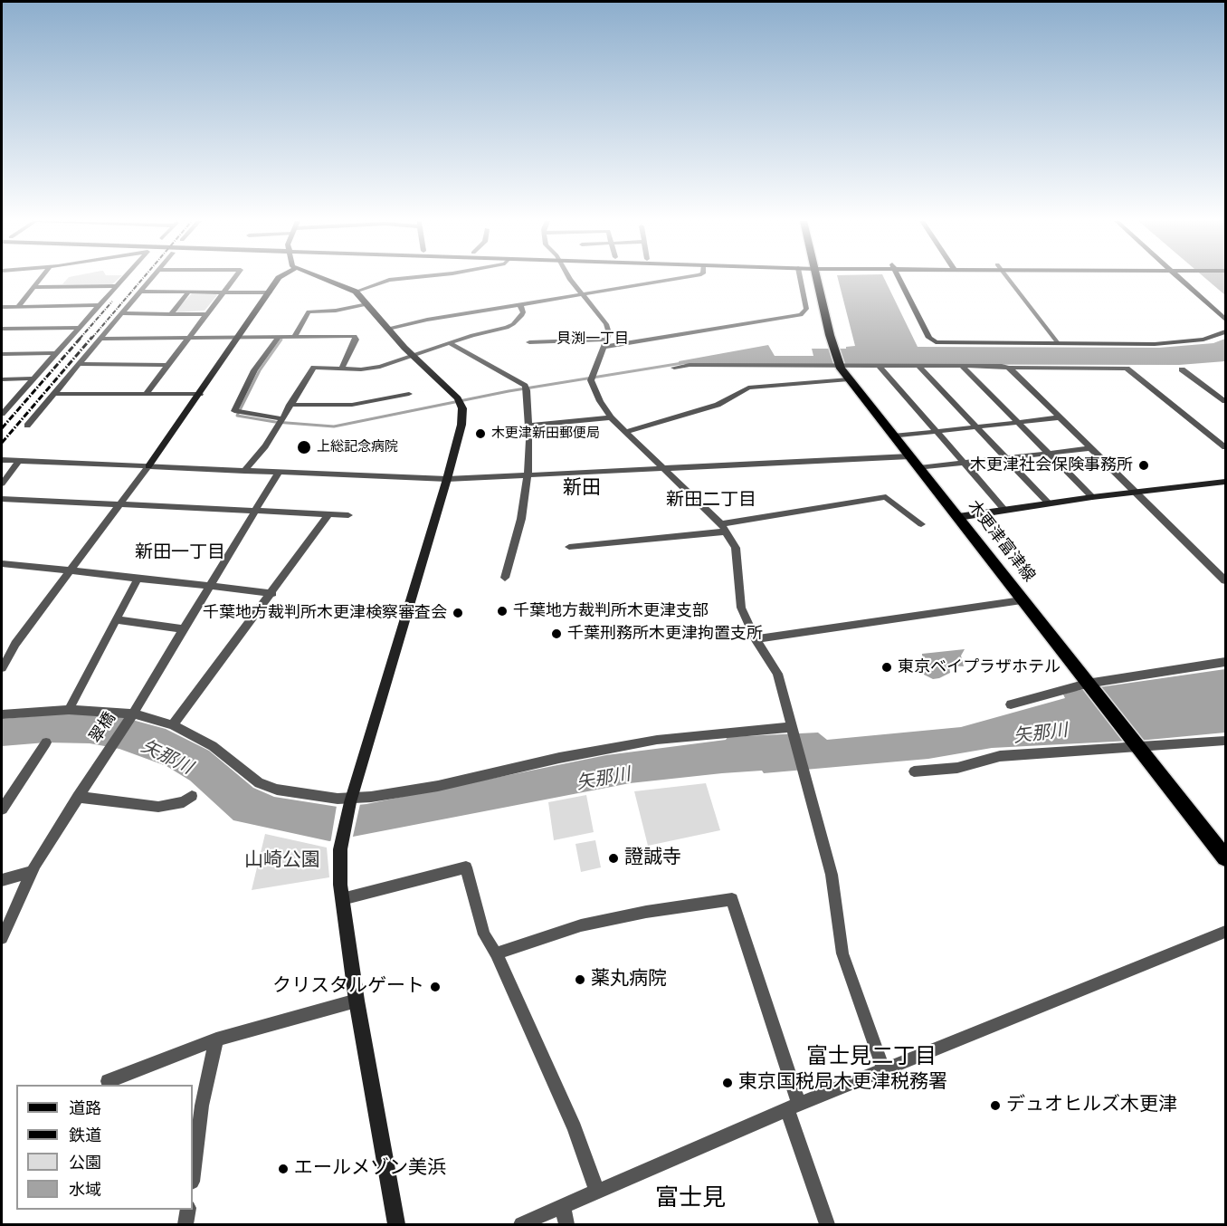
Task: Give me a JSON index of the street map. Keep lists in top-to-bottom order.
{
  "streets": {
    "main road": ["木更津富津線"],
    "street": ["翠橋"]
  },
  "districts": [
    "貝渕一丁目",
    "新田",
    "新田二丁目",
    "新田一丁目",
    "富士見二丁目",
    "富士見"
  ],
  "water": ["矢那川"],
  "parks": ["山崎公園"],
  "places": [
    "木更津新田郵便局",
    "上総記念病院",
    "木更津社会保険事務所",
    "千葉地方裁判所木更津支部",
    "千葉地方裁判所木更津検察審査会",
    "千葉刑務所木更津拘置支所",
    "東京ベイプラザホテル",
    "證誠寺",
    "薬丸病院",
    "クリスタルゲート",
    "東京国税局木更津税務署",
    "デュオヒルズ木更津",
    "エールメゾン美浜"
  ],
  "legend": [
    "道路",
    "鉄道",
    "公園",
    "水域"
  ]
}
